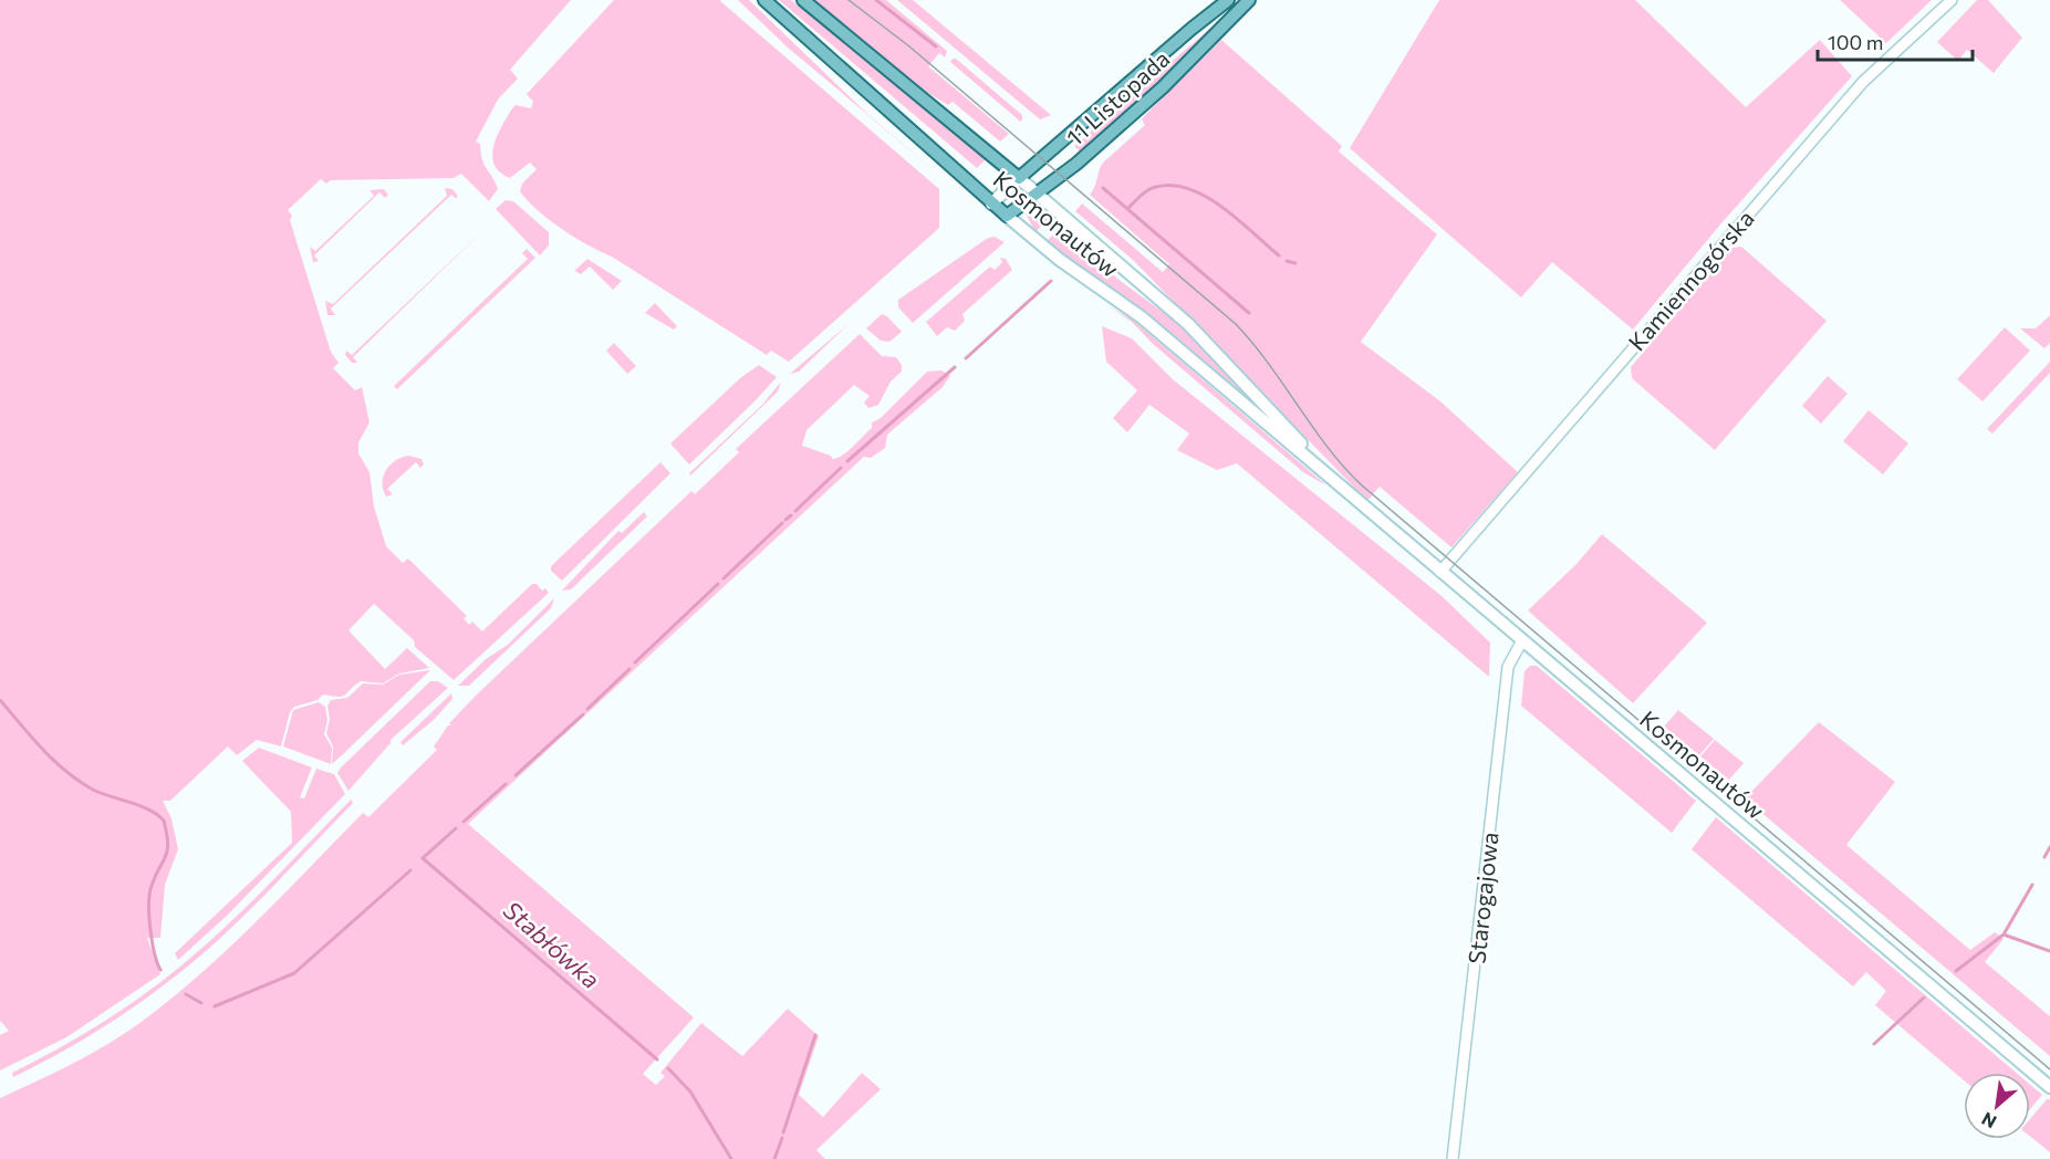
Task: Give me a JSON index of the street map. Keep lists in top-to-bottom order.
{
  "streets": {
    "main road": ["11 Listopada", "Kosmonautów"],
    "street": ["Kamiennogórska", "Starogajowa"]
  },
  "crossings": [
    ["11 Listopada", "Kosmonautów"],
    ["Kosmonautów", "Kamiennogórska"],
    ["Kosmonautów", "Starogajowa"]
  ],
  "water": ["Stabłówka"],
  "scale_bar": "100 m",
  "north": "bottom left"
}
